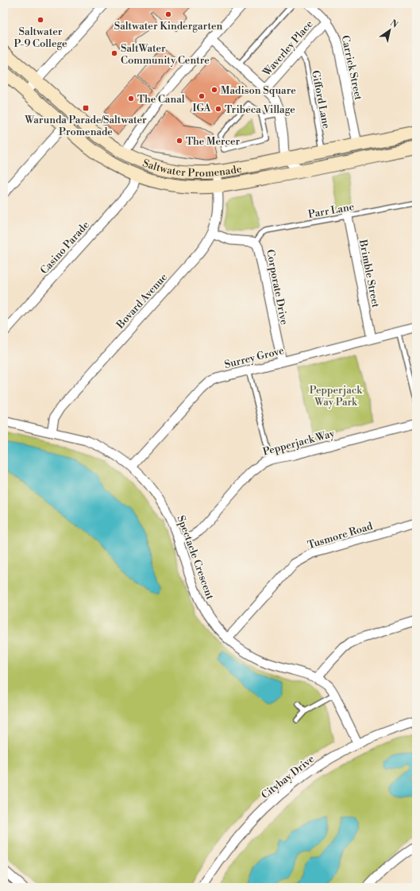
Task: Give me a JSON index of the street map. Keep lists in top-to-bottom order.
{
  "streets": {
    "street": [
      "Waverley Place",
      "Carrick Street",
      "Saltwater Promenade",
      "Casino Parade",
      "Brimble Street",
      "Corporate Drive",
      "Bovard Avenue",
      "Surrey Grove",
      "Pepperjack Way",
      "Tusmore Road",
      "Spectacle Crescent",
      "Citybay Drive"
    ],
    "lane": ["Gifford Lane", "Parr Lane"]
  },
  "crossings": [
    ["Waverley Place", "Carrick Street"],
    ["Waverley Place", "Gifford Lane"],
    ["Carrick Street", "Saltwater Promenade"],
    ["Gifford Lane", "Saltwater Promenade"],
    ["Saltwater Promenade", "Casino Parade"],
    ["Saltwater Promenade", "Bovard Avenue"],
    ["Parr Lane", "Brimble Street"],
    ["Parr Lane", "Corporate Drive"],
    ["Brimble Street", "Surrey Grove"],
    ["Corporate Drive", "Bovard Avenue"],
    ["Corporate Drive", "Surrey Grove"],
    ["Bovard Avenue", "Spectacle Crescent"],
    ["Surrey Grove", "Spectacle Crescent"],
    ["Pepperjack Way", "Spectacle Crescent"],
    ["Tusmore Road", "Spectacle Crescent"],
    ["Spectacle Crescent", "Citybay Drive"]
  ],
  "parks": ["Pepperjack Way Park"],
  "places": {
    "other": [
      "Saltwater Kindergarten",
      "Saltwater P-9 College",
      "SaltWater Community Centre",
      "Madison Square",
      "IGA",
      "The Canal",
      "Tribeca Village",
      "The Mercer"
    ],
    "transit": ["Warunda Parade/Saltwater Promenade"]
  },
  "north": "top right"
}
